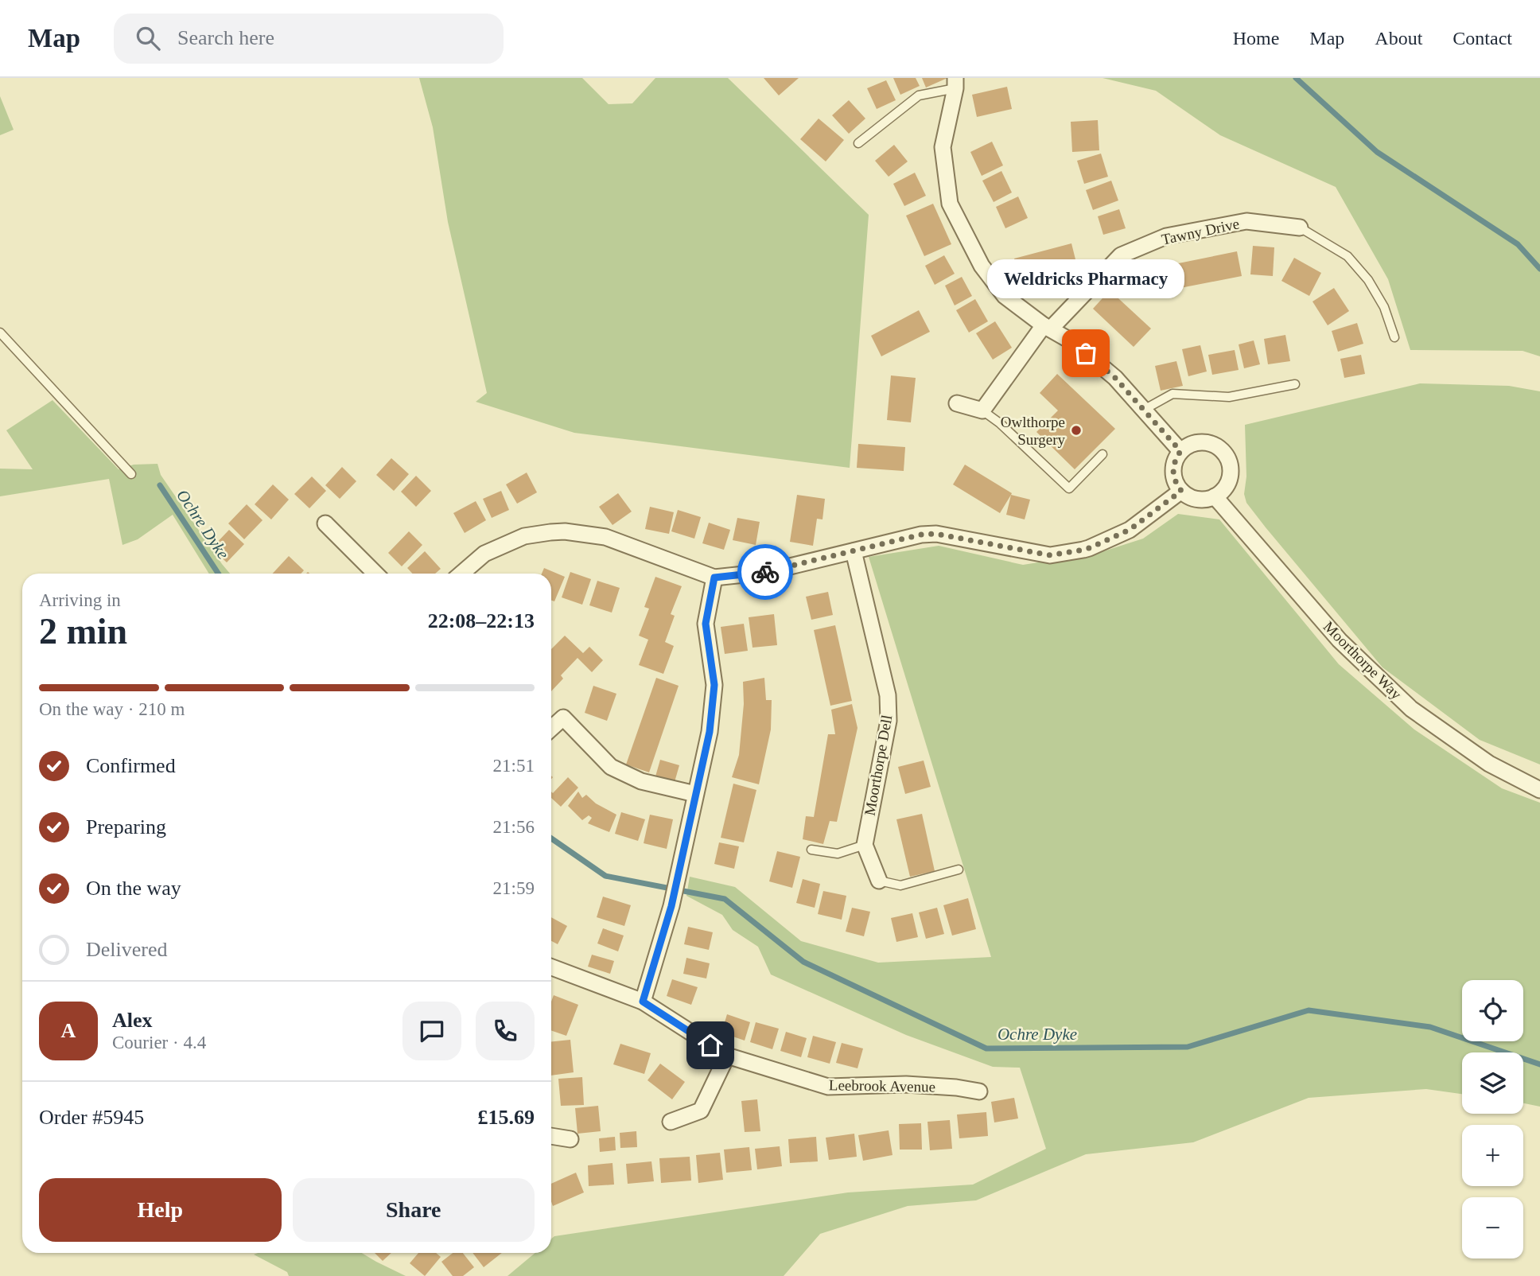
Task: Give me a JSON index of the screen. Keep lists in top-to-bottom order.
{
  "streets": {
    "street": [
      "Tawny Drive",
      "Moorthorpe Way",
      "Moorthorpe Dell",
      "Leebrook Avenue"
    ]
  },
  "water": ["Ochre Dyke"],
  "places": ["Weldricks Pharmacy", "Owlthorpe Surgery"],
  "page": {
    "header": "Map",
    "search": "Search here",
    "nav": [
      "Home",
      "Map",
      "About",
      "Contact"
    ],
    "bubble": "Weldricks Pharmacy",
    "heading": ["2 min", "Arriving in", "22:08–22:13"],
    "panel": [
      "Alex",
      "Courier · 4.4",
      "Order #5945",
      "£15.69"
    ],
    "bar": "On the way · 210 m",
    "list": [
      ["Confirmed", "21:51"],
      ["Preparing", "21:56"],
      ["On the way", "21:59"],
      "Delivered"
    ],
    "map_buttons": ["+", "−"],
    "round": "A",
    "buttons": ["Help", "Share"]
  }
}
